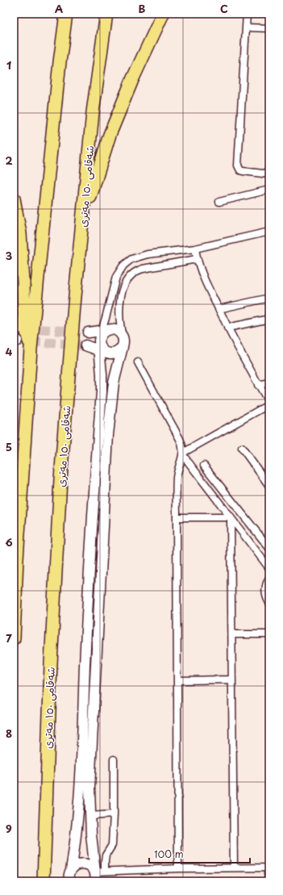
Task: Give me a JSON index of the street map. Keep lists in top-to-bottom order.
{
  "streets": {
    "highway": ["شەقامی ١٥٠ مەتری"]
  },
  "scale_bar": "100 m",
  "grid": {
    "columns": ["A", "B", "C"],
    "rows": [
      "1",
      "2",
      "3",
      "4",
      "5",
      "6",
      "7",
      "8",
      "9"
    ]
  }
}
